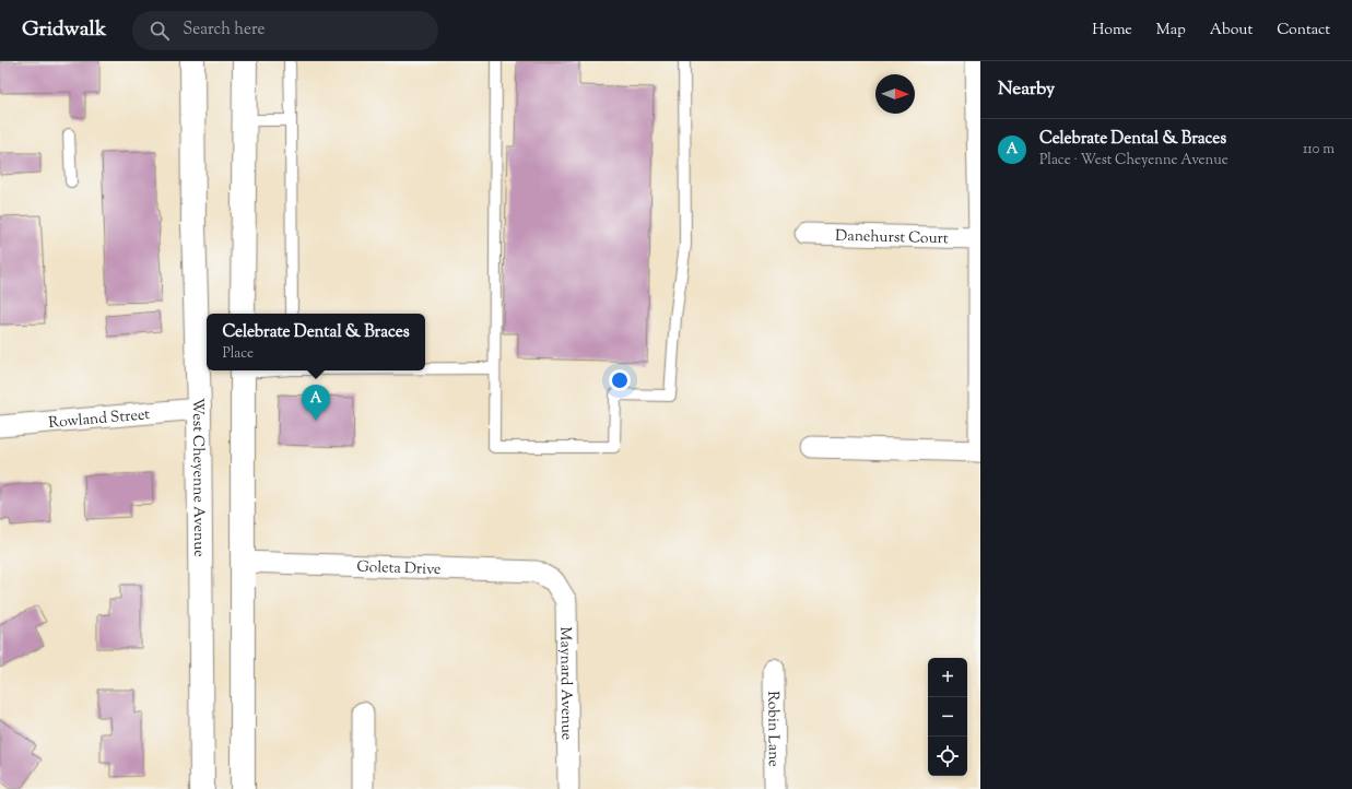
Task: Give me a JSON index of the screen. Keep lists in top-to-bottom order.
{
  "streets": {
    "main road": ["West Cheyenne Avenue"],
    "street": [
      "Danehurst Court",
      "Rowland Street",
      "Goleta Drive",
      "Maynard Avenue",
      "Robin Lane"
    ]
  },
  "crossings": [
    ["Rowland Street", "West Cheyenne Avenue"],
    ["Goleta Drive", "Maynard Avenue"]
  ],
  "north": "right",
  "page": {
    "header": "Gridwalk",
    "search": "Search here",
    "nav": [
      "Home",
      "Map",
      "About",
      "Contact"
    ],
    "heading": "Nearby",
    "list": [
      {
        "mark": "A",
        "name": "Celebrate Dental & Braces",
        "note": "Place · West Cheyenne Avenue",
        "value": "110 m"
      }
    ],
    "popup": ["Celebrate Dental & Braces", "Place"],
    "pins": "A",
    "map_buttons": ["+", "−"]
  }
}
